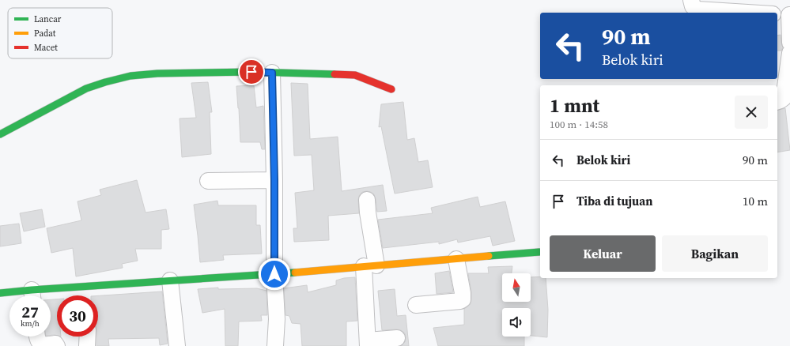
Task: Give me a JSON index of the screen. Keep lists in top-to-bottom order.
{
  "legend": ["Lancar", "Padat", "Macet"],
  "north": "top",
  "page": {
    "turn": ["90 m", "Belok kiri"],
    "heading": ["1 mnt", "100 m · 14:58"],
    "list": [
      {
        "name": "Belok kiri",
        "value": "90 m"
      },
      {
        "name": "Tiba di tujuan",
        "value": "10 m"
      }
    ],
    "buttons": ["Keluar", "Bagikan"],
    "speed": "27 km/h",
    "limit": "30"
  }
}
